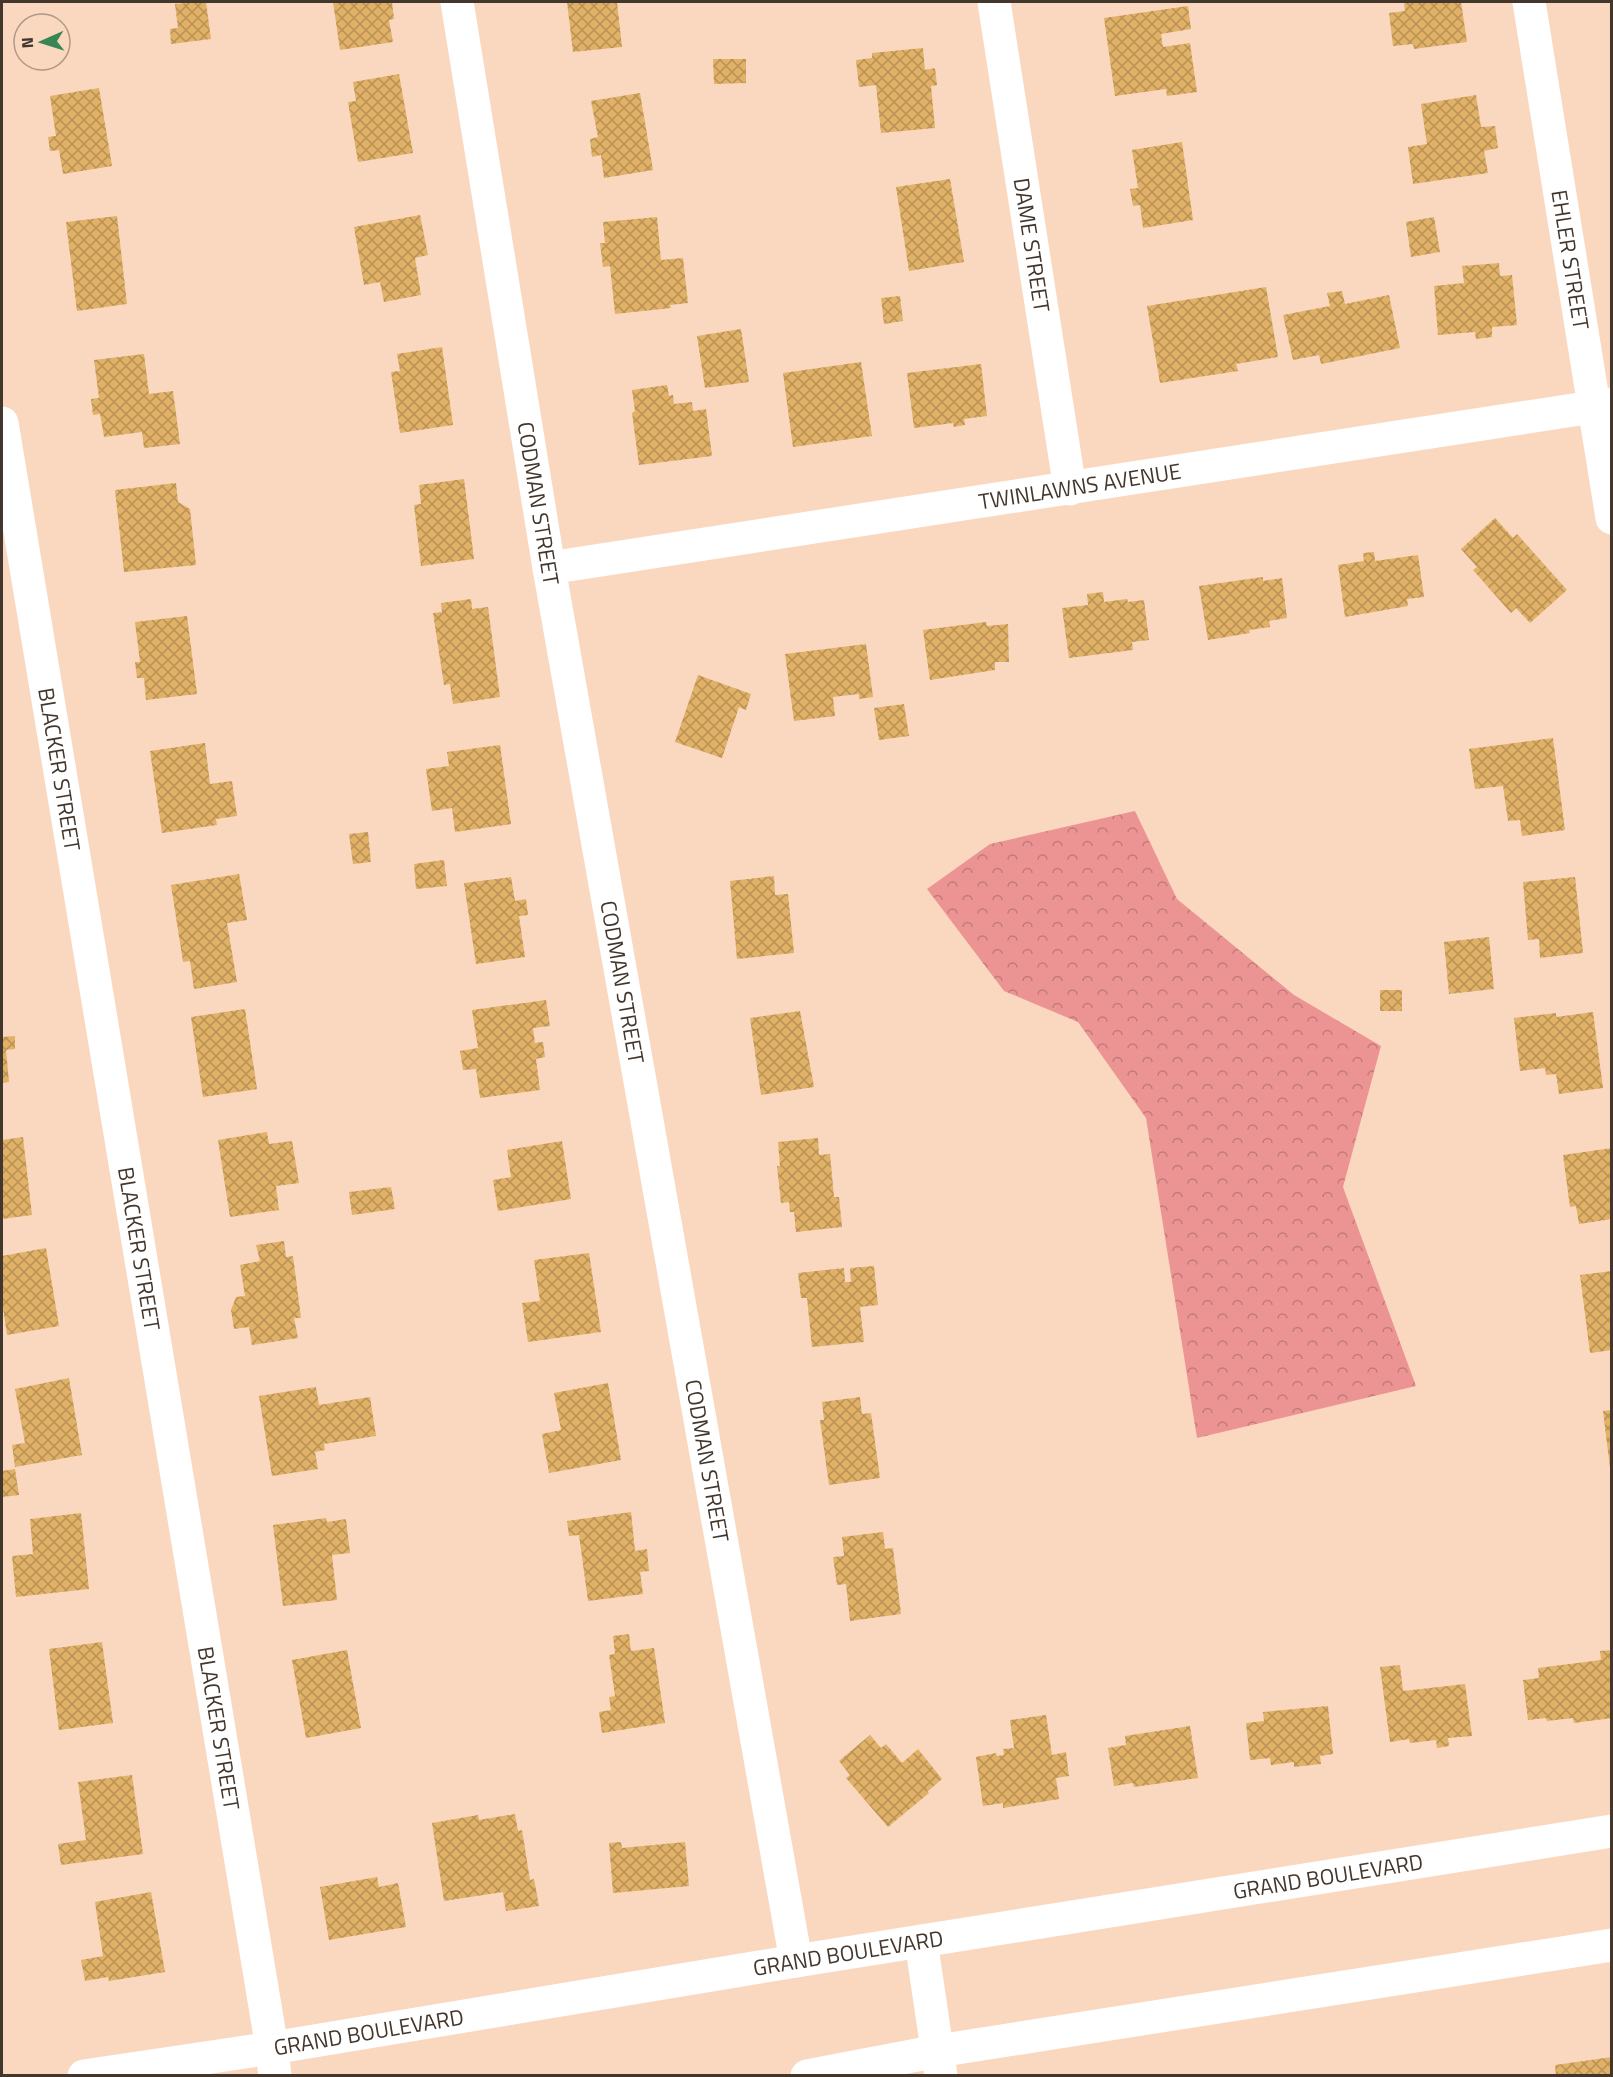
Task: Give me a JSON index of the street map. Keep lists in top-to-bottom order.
{
  "streets": {
    "street": [
      "DAME STREET",
      "EHLER STREET",
      "TWINLAWNS AVENUE",
      "CODMAN STREET",
      "BLACKER STREET",
      "GRAND BOULEVARD"
    ]
  },
  "crossings": [
    ["DAME STREET", "TWINLAWNS AVENUE"],
    ["EHLER STREET", "TWINLAWNS AVENUE"],
    ["TWINLAWNS AVENUE", "CODMAN STREET"],
    ["CODMAN STREET", "GRAND BOULEVARD"],
    ["BLACKER STREET", "GRAND BOULEVARD"]
  ],
  "north": "left"
}
